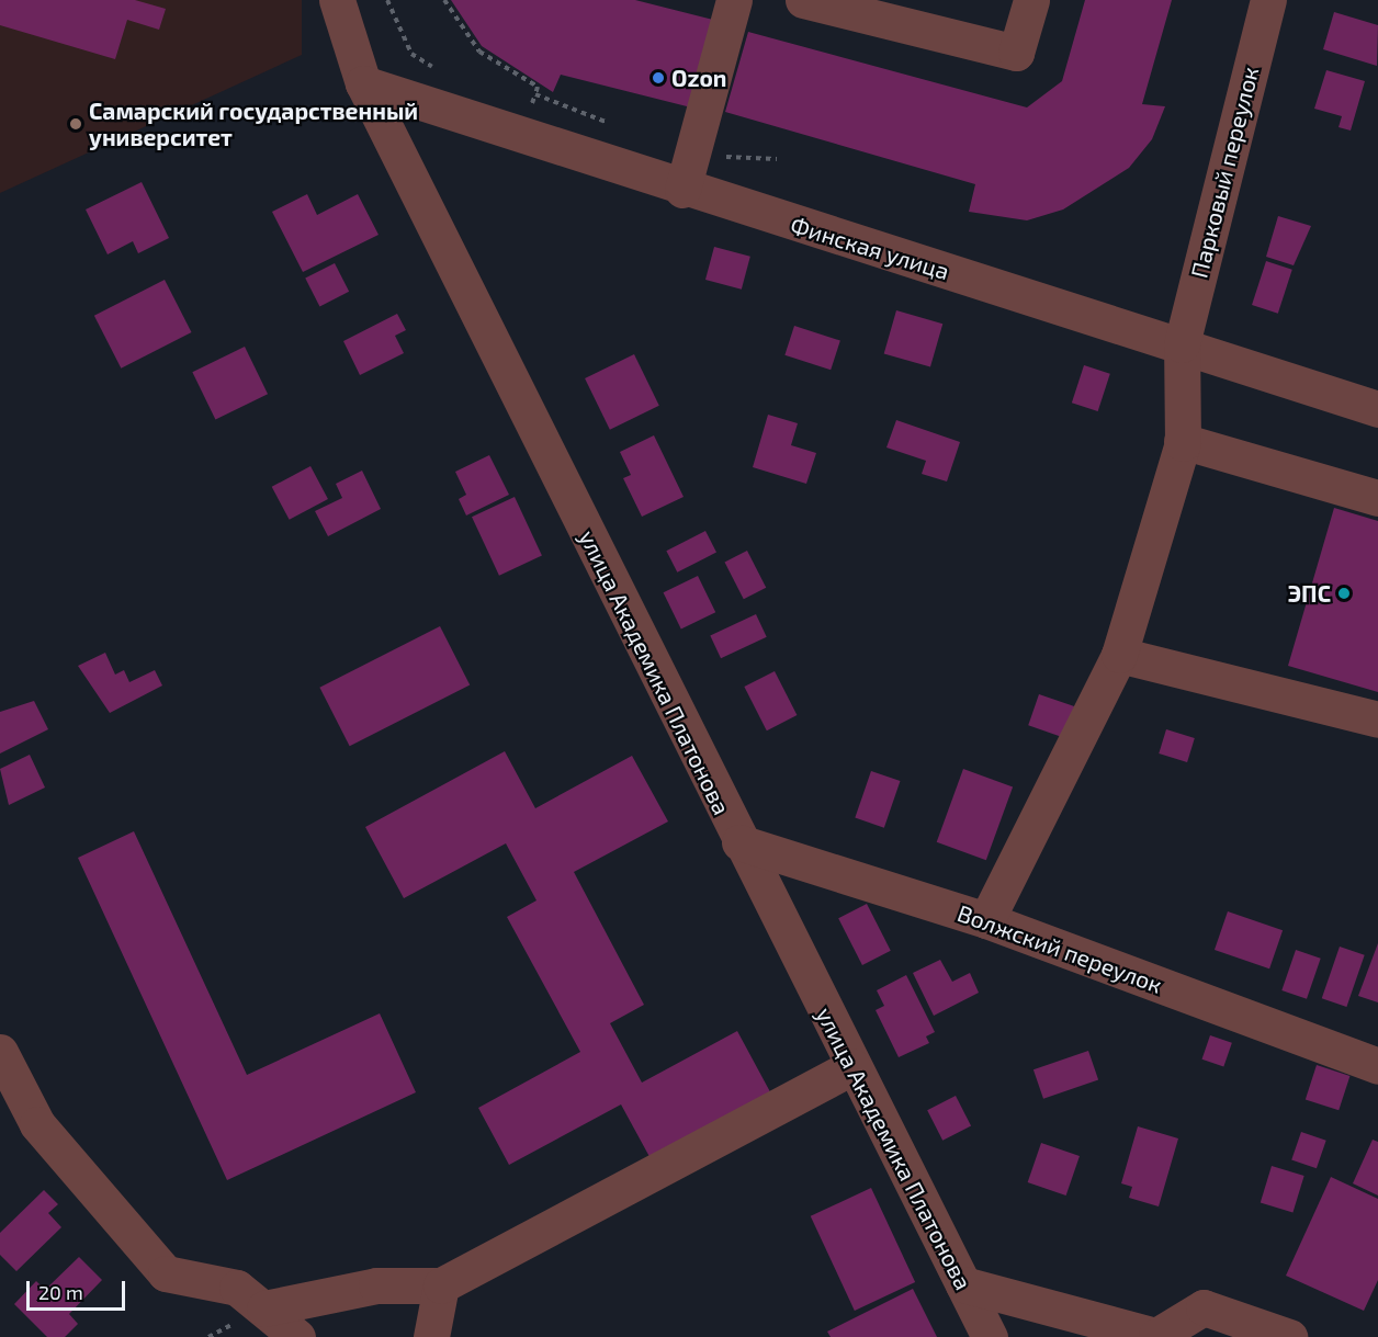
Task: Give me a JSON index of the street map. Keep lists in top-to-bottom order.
{
  "streets": {
    "street": [
      "Парковый переулок",
      "Финская улица",
      "улица Академика Платонова",
      "Волжский переулок"
    ]
  },
  "crossings": [
    ["Парковый переулок", "Финская улица"],
    ["Парковый переулок", "Волжский переулок"],
    ["Финская улица", "улица Академика Платонова"],
    ["улица Академика Платонова", "Волжский переулок"]
  ],
  "places": ["Ozon", "Самарский государственный университет", "ЭПС"],
  "scale_bar": "20 m"
}
